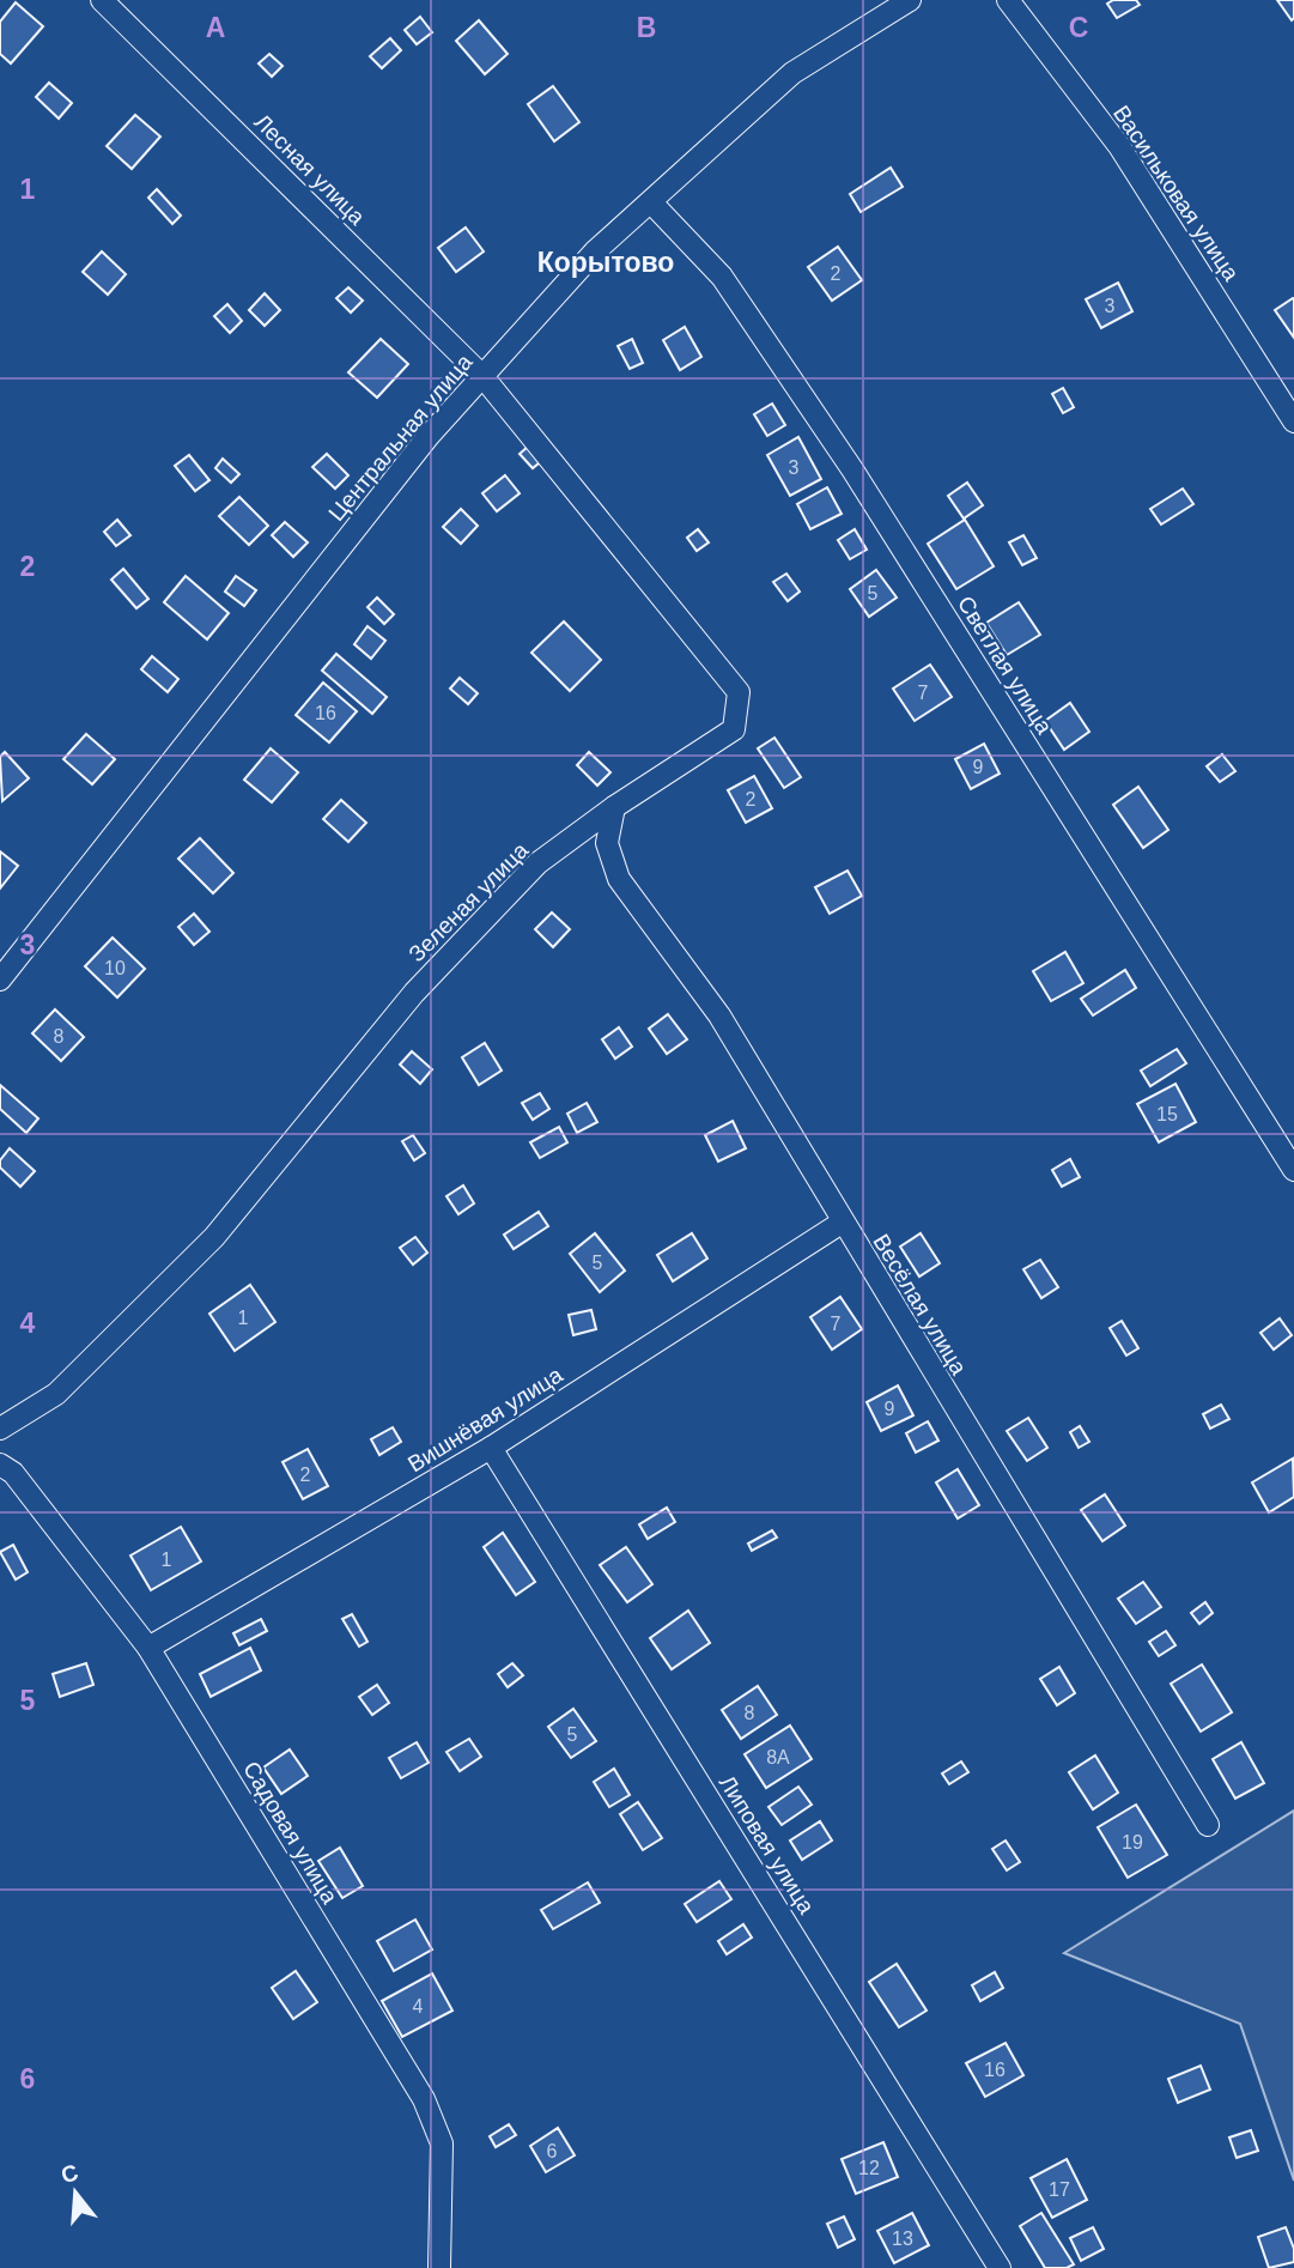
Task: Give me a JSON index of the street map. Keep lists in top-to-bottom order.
{
  "streets": {
    "street": [
      "Лесная улица",
      "Васильковая улица",
      "Центральная улица",
      "Светлая улица",
      "Зеленая улица",
      "Весёлая улица",
      "Вишнёвая улица",
      "Садовая улица",
      "Липовая улица"
    ]
  },
  "crossings": [
    ["Лесная улица", "Центральная улица"],
    ["Лесная улица", "Зеленая улица"],
    ["Центральная улица", "Светлая улица"],
    ["Центральная улица", "Зеленая улица"],
    ["Зеленая улица", "Весёлая улица"],
    ["Весёлая улица", "Вишнёвая улица"],
    ["Вишнёвая улица", "Садовая улица"],
    ["Вишнёвая улица", "Липовая улица"]
  ],
  "districts": ["Корытово"],
  "house_numbers": [
    "2",
    "3",
    "3",
    "5",
    "7",
    "16",
    "9",
    "2",
    "10",
    "8",
    "15",
    "5",
    "1",
    "7",
    "9",
    "2",
    "1",
    "8",
    "5",
    "8А",
    "19",
    "4",
    "16",
    "6",
    "12",
    "17",
    "13"
  ],
  "north": "top",
  "grid": {
    "columns": ["A", "B", "C"],
    "rows": [
      "1",
      "2",
      "3",
      "4",
      "5",
      "6"
    ]
  }
}
